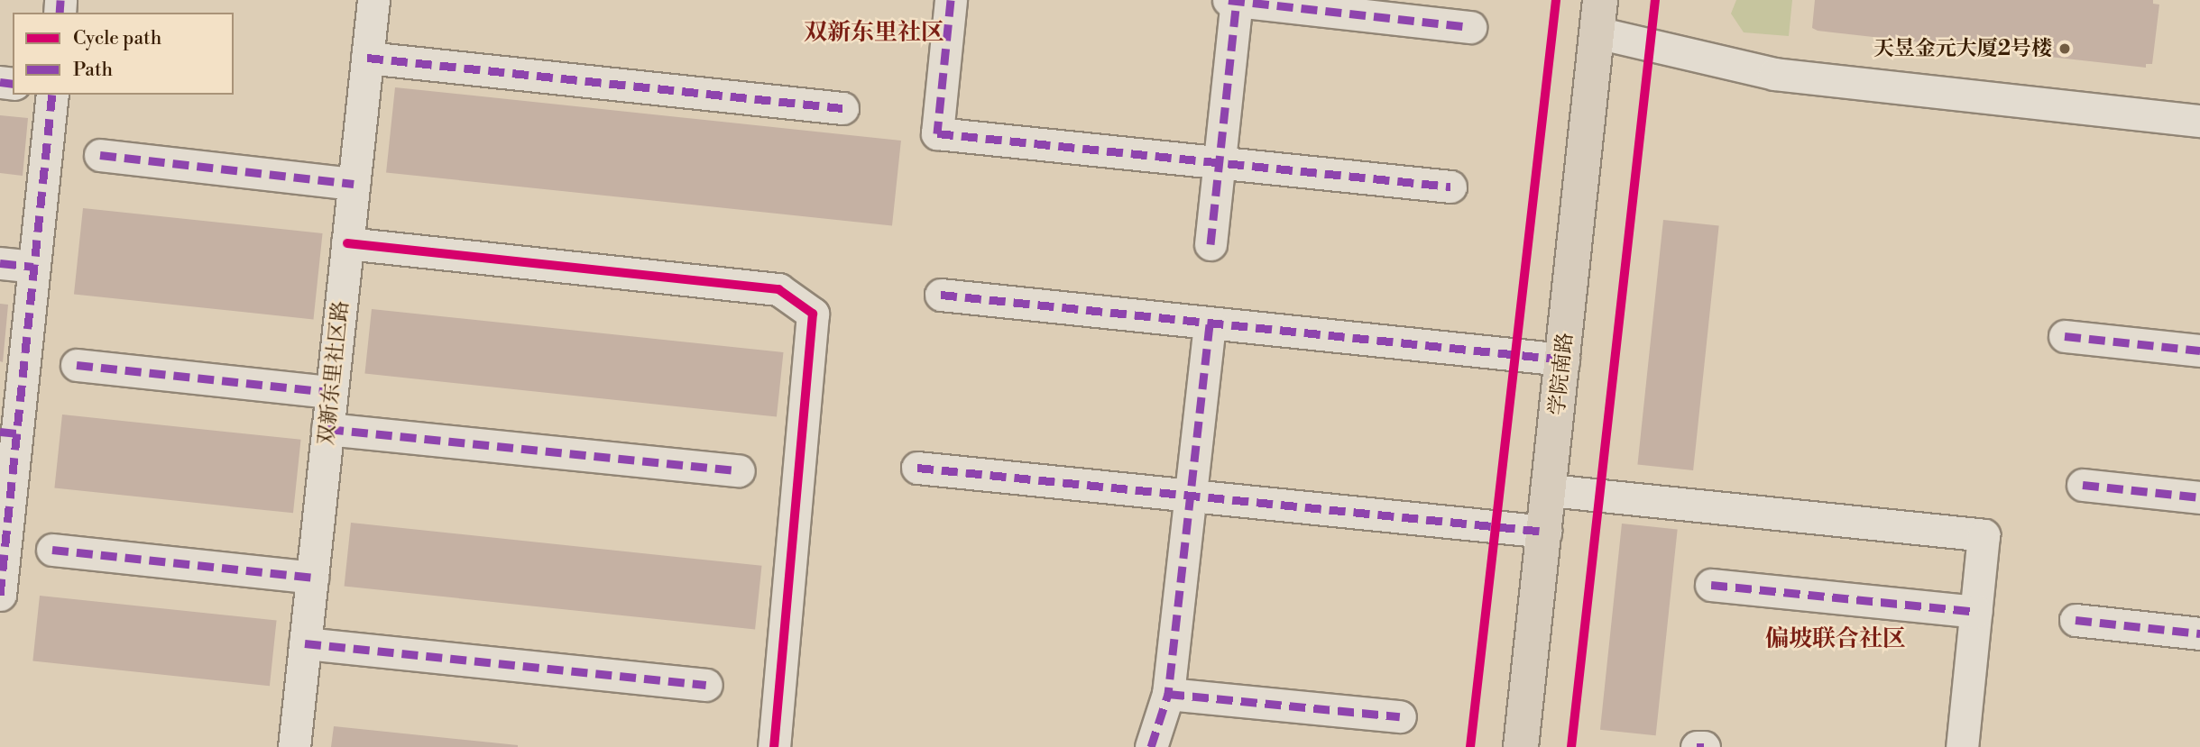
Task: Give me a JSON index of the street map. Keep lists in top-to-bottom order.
{
  "streets": {
    "main road": ["学院南路"],
    "street": ["双新东里社区路"]
  },
  "districts": ["双新东里社区", "偏坡联合社区"],
  "places": ["天昱金元大厦2号楼"],
  "legend": ["Cycle path", "Path"]
}
